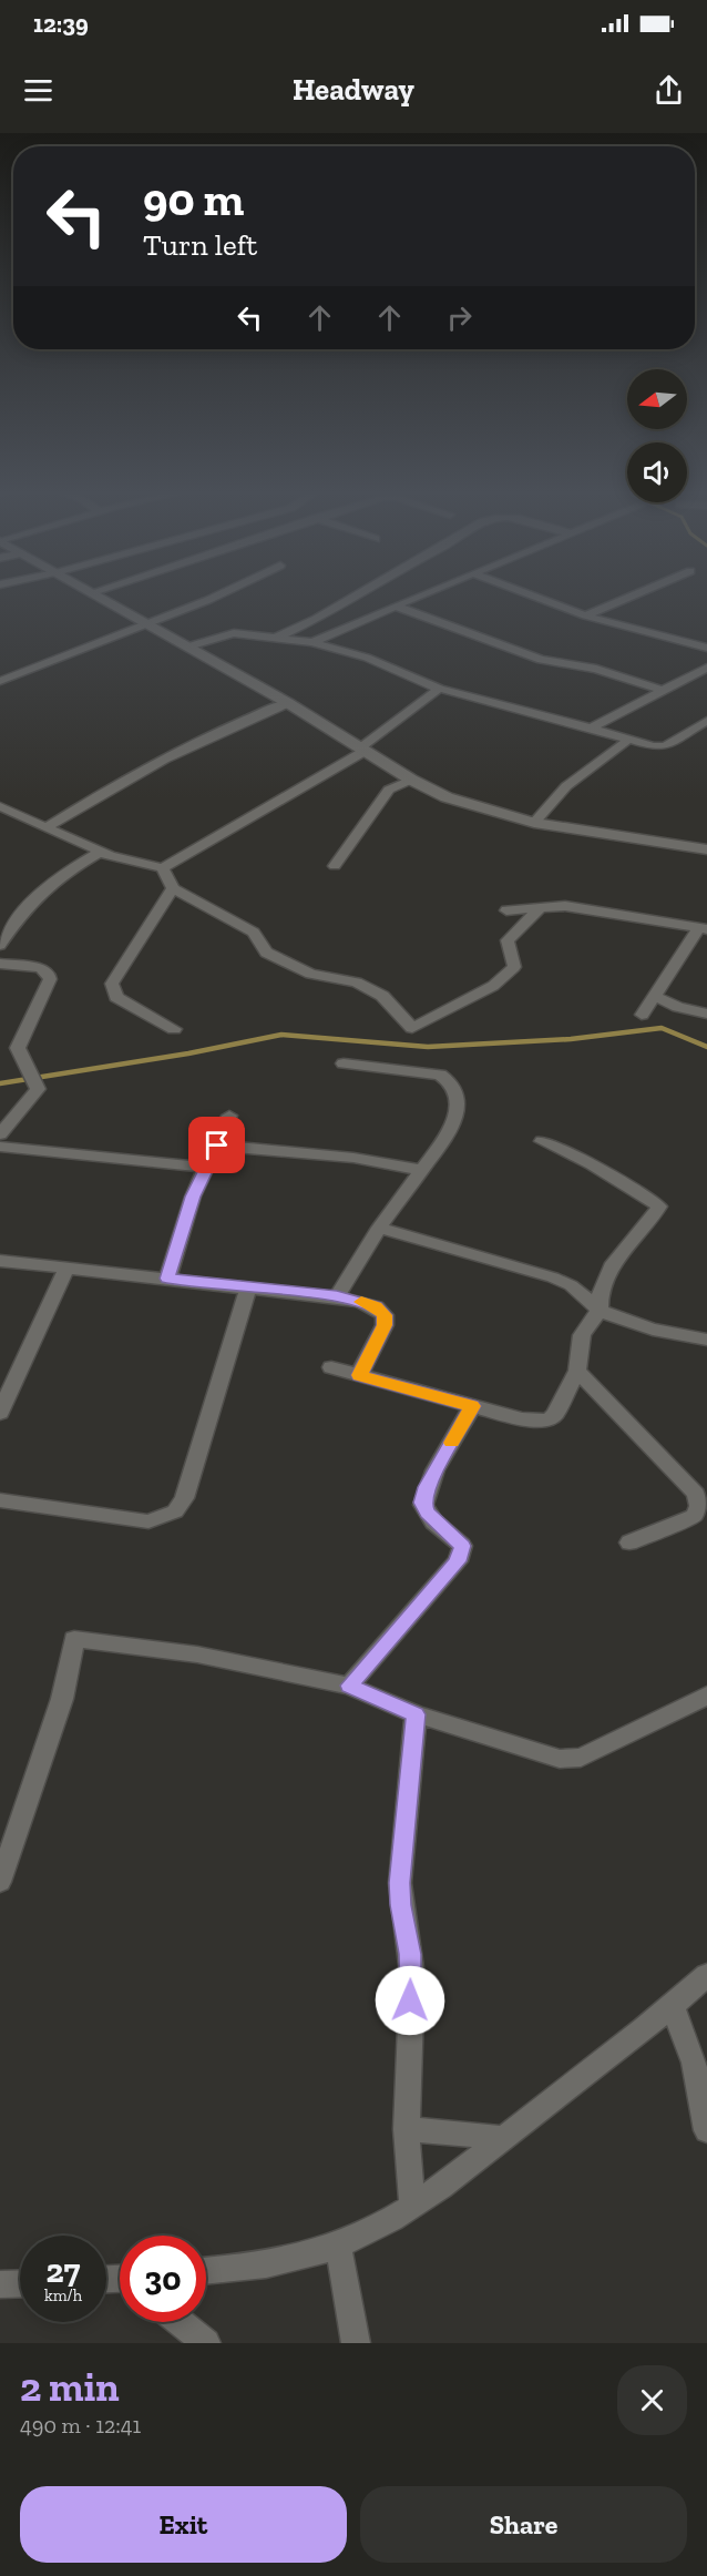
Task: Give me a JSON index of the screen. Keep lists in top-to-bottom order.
{
  "north": "left",
  "page": {
    "status": "12:39",
    "header": "Headway",
    "turn": ["90 m", "Turn left"],
    "speed": "27 km/h",
    "limit": "30",
    "heading": ["2 min", "490 m · 12:41"],
    "buttons": ["Exit", "Share"]
  }
}
